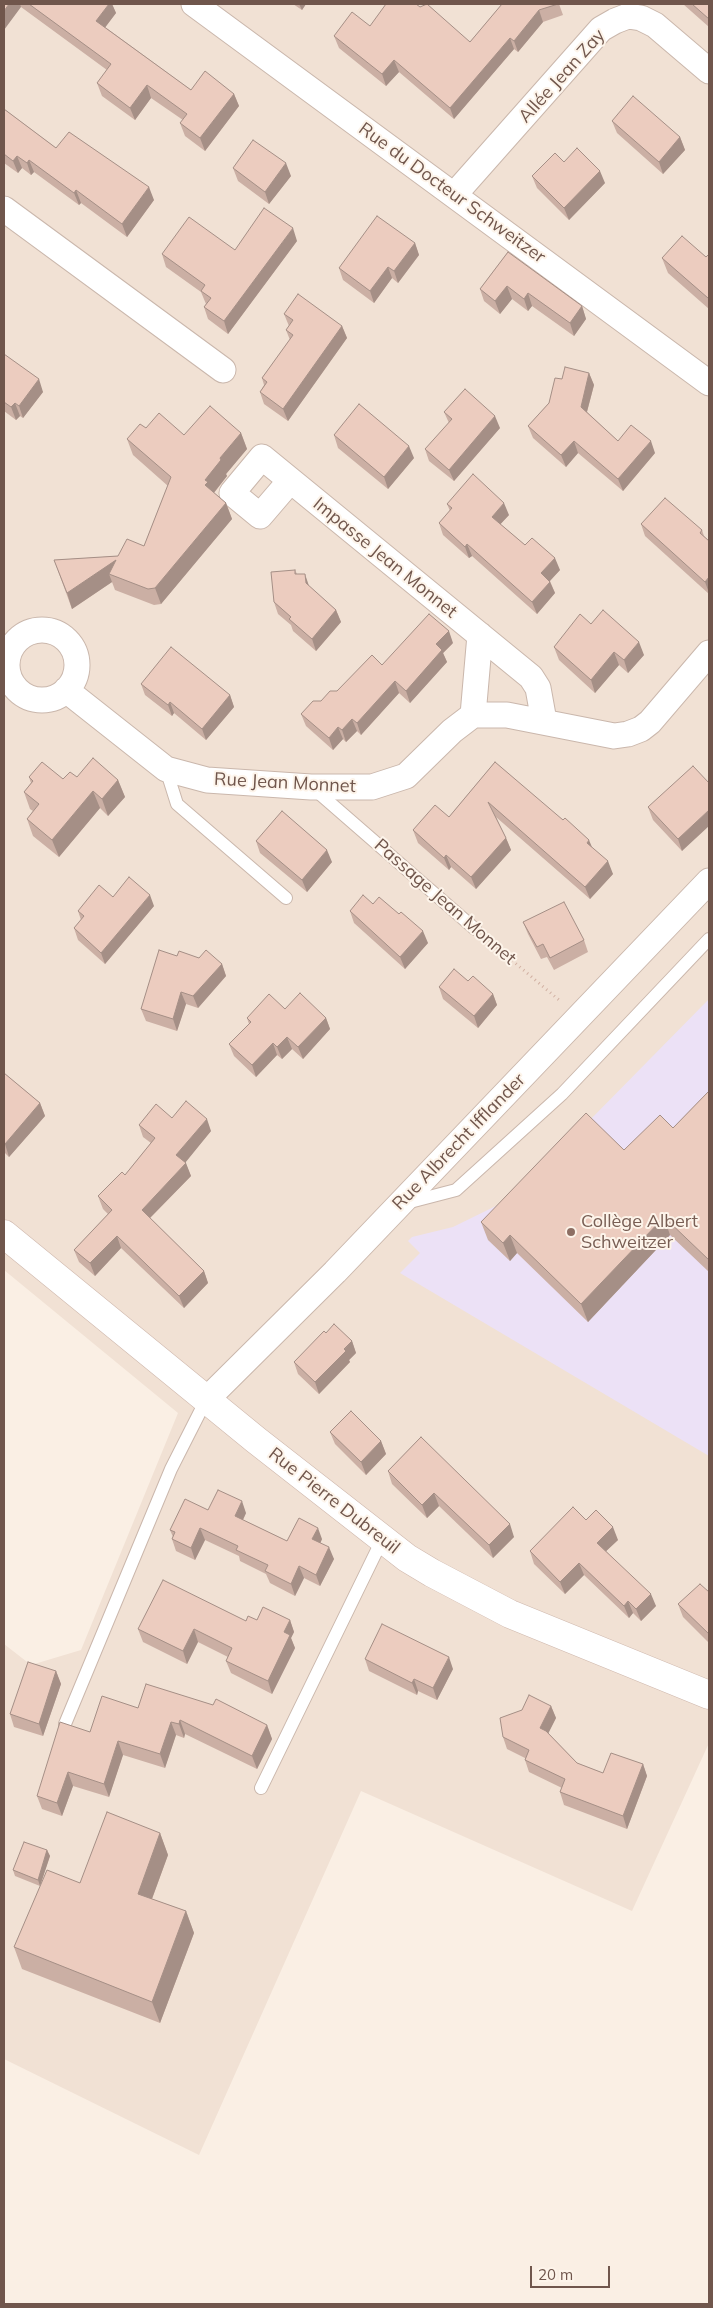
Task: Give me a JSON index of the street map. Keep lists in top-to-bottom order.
{
  "streets": {
    "street": [
      "Allée Jean Zay",
      "Rue du Docteur Schweitzer",
      "Impasse Jean Monnet",
      "Rue Jean Monnet",
      "Rue Albrecht Ifflander",
      "Rue Pierre Dubreuil"
    ],
    "lane": ["Passage Jean Monnet"]
  },
  "crossings": [
    ["Allée Jean Zay", "Rue du Docteur Schweitzer"],
    ["Rue Jean Monnet", "Passage Jean Monnet"],
    ["Passage Jean Monnet", "Rue Albrecht Ifflander"],
    ["Rue Albrecht Ifflander", "Rue Pierre Dubreuil"]
  ],
  "places": ["Collège Albert Schweitzer"],
  "scale_bar": "20 m"
}
